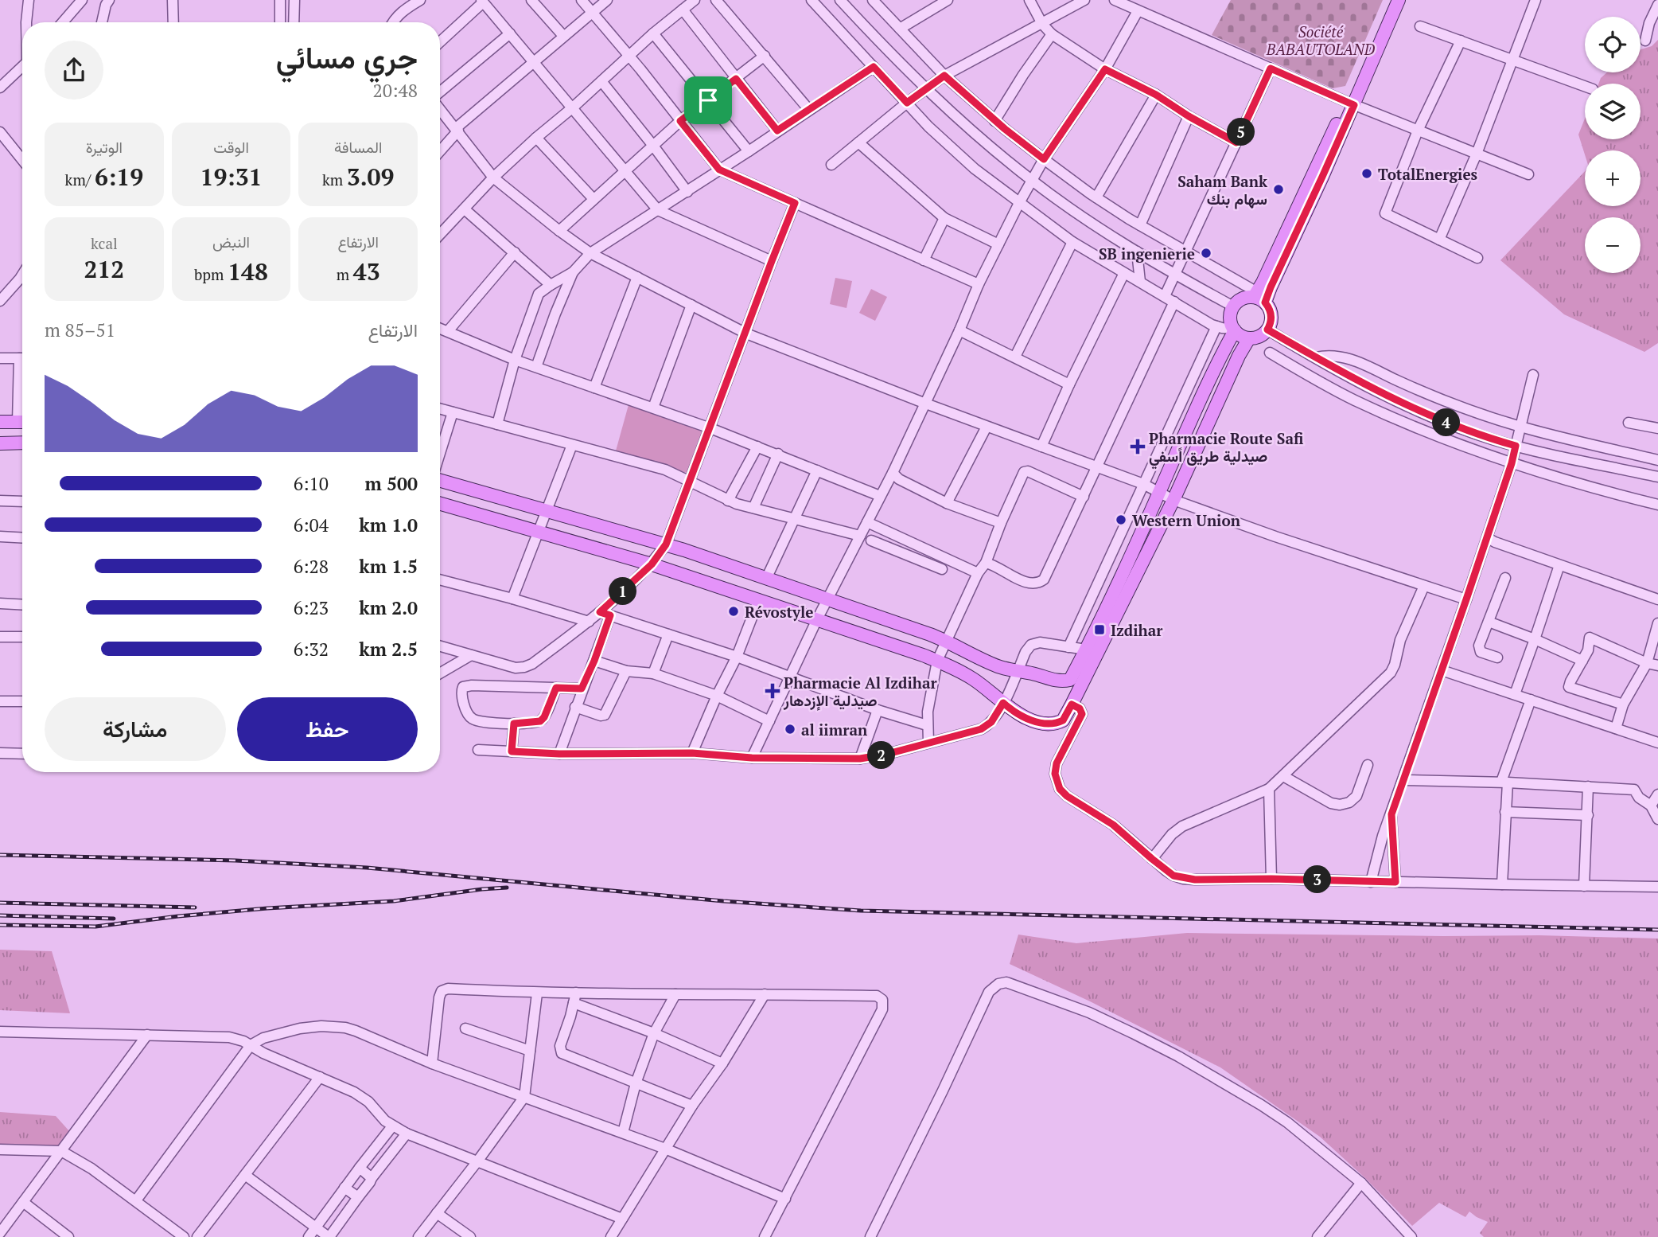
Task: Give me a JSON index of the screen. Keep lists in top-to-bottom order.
{
  "parks": ["Société BABAUTOLAND"],
  "places": {
    "other": [
      "TotalEnergies",
      "Saham Bank سهام بنك",
      "SB ingenierie",
      "Western Union",
      "Révostyle",
      "al iimran"
    ],
    "health": ["Pharmacie Route Safi صيدلية طريق اًسفي", "Pharmacie Al Izdihar صيدلية الإزدهار"],
    "transit": ["Izdihar"]
  },
  "page": {
    "map_buttons": ["+", "−"],
    "heading": ["جري مسائي", "20:48"],
    "stats": [
      ["المسافة", "3.09 km"],
      ["الوقت", "19:31"],
      ["الوتيرة", "6:19 /km"],
      ["الارتفاع", "43 m"],
      ["النبض", "148 bpm"],
      ["kcal", "212"]
    ],
    "pins": [
      "5",
      "4",
      "1",
      "2",
      "3"
    ],
    "chart": ["الارتفاع", "51–85 m"],
    "list": [
      {
        "name": "500 m",
        "note": "6:10"
      },
      {
        "name": "1.0 km",
        "note": "6:04"
      },
      {
        "name": "1.5 km",
        "note": "6:28"
      },
      {
        "name": "2.0 km",
        "note": "6:23"
      },
      {
        "name": "2.5 km",
        "note": "6:32"
      }
    ],
    "buttons": ["حفظ", "مشاركة"]
  }
}
